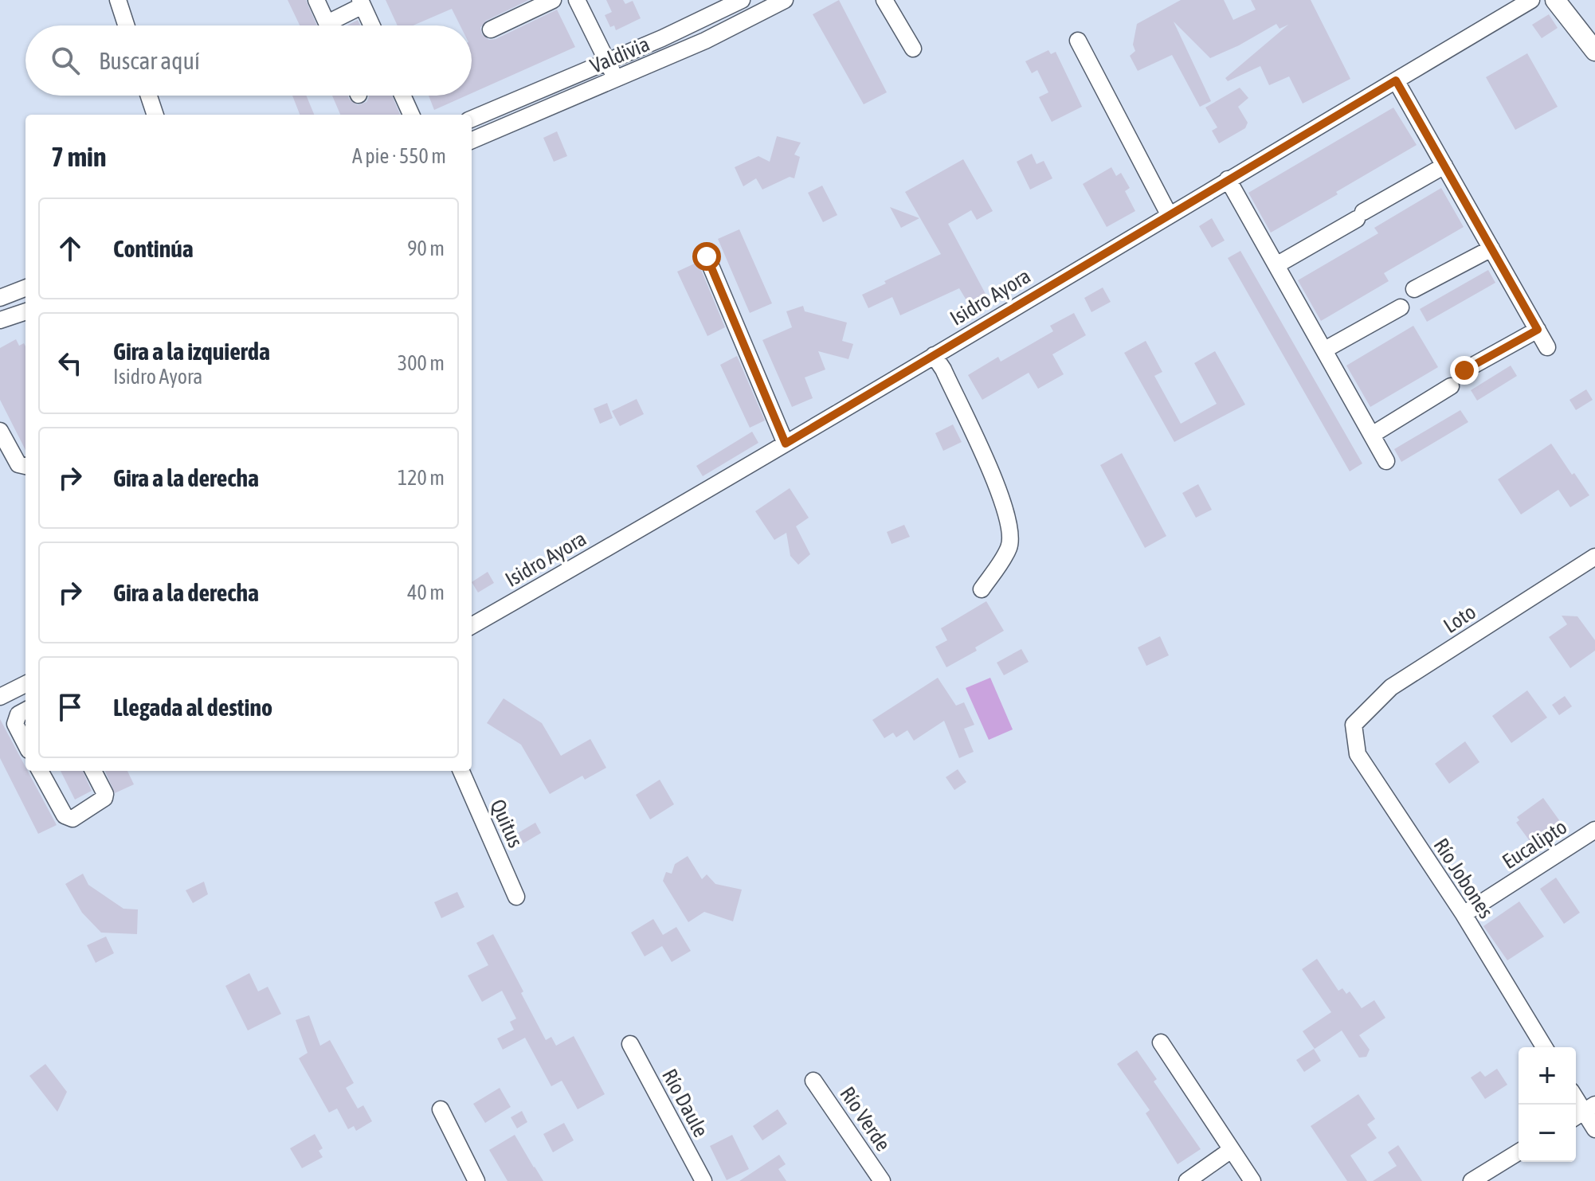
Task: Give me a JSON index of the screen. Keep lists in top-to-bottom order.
{
  "streets": {
    "street": [
      "Valdivia",
      "Isidro Ayora",
      "Loto",
      "Quitus",
      "Eucalipto",
      "Río Jobones",
      "Río Daule",
      "Río Verde"
    ]
  },
  "crossings": [
    ["Loto", "Río Jobones"],
    ["Eucalipto", "Río Jobones"]
  ],
  "page": {
    "search": "Buscar aquí",
    "heading": ["7 min", "A pie · 550 m"],
    "list": [
      ["Continúa", "90 m"],
      ["Gira a la izquierda", "Isidro Ayora", "300 m"],
      ["Gira a la derecha", "120 m"],
      ["Gira a la derecha", "40 m"],
      "Llegada al destino"
    ],
    "map_buttons": ["+", "−"]
  }
}
